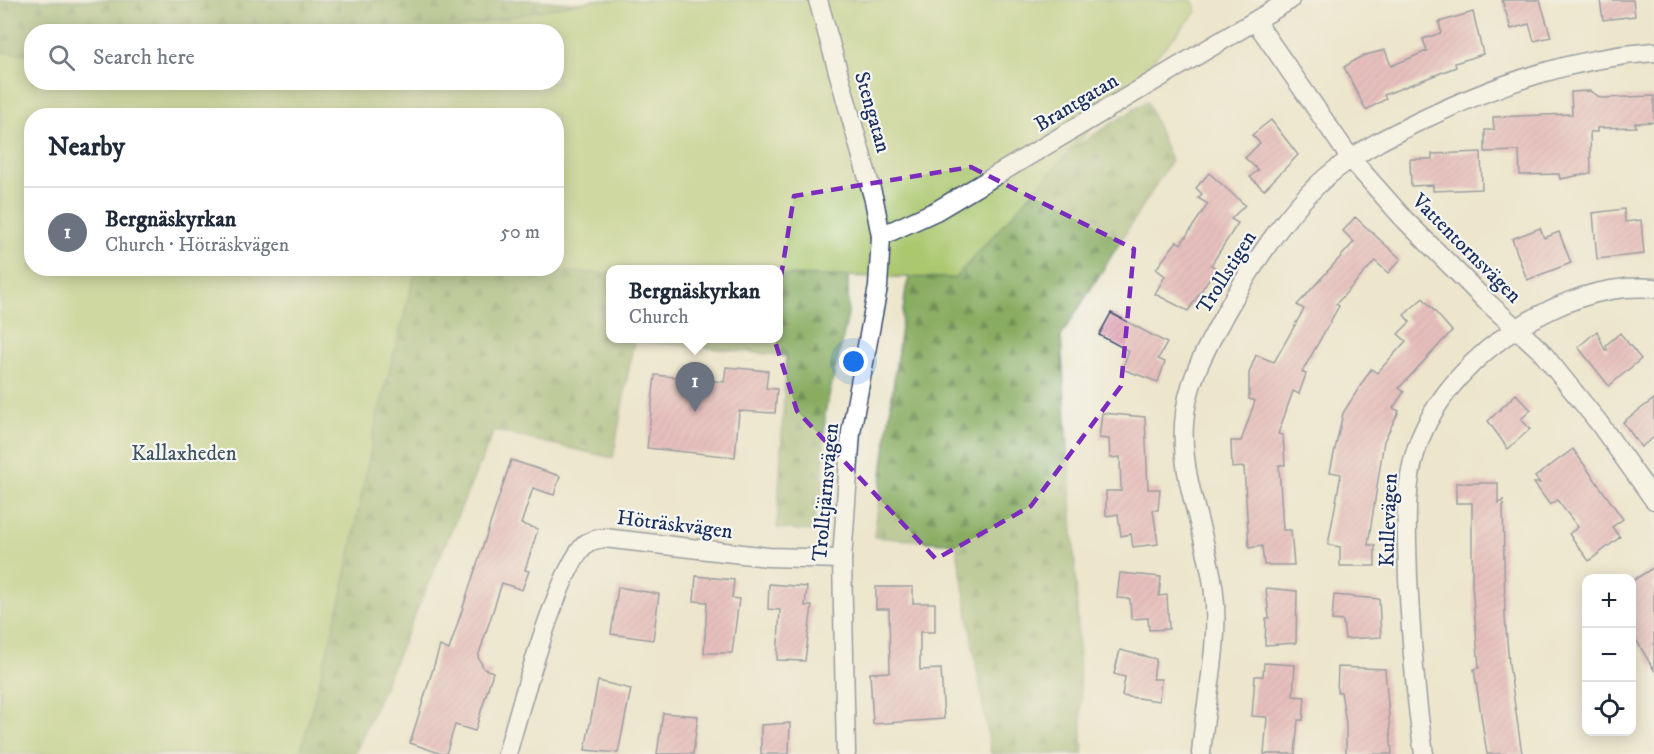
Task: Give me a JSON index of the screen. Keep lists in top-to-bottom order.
{
  "streets": {
    "street": [
      "Brantgatan",
      "Stengatan",
      "Vattentornsvägen",
      "Trollstigen",
      "Trolltjärnsvägen",
      "Kullevägen",
      "Höträskvägen"
    ]
  },
  "crossings": [
    ["Brantgatan", "Stengatan"],
    ["Brantgatan", "Vattentornsvägen"],
    ["Brantgatan", "Trolltjärnsvägen"],
    ["Stengatan", "Trolltjärnsvägen"],
    ["Vattentornsvägen", "Trollstigen"],
    ["Vattentornsvägen", "Kullevägen"],
    ["Trolltjärnsvägen", "Höträskvägen"]
  ],
  "parks": ["Kallaxheden"],
  "page": {
    "search": "Search here",
    "heading": "Nearby",
    "list": [
      {
        "mark": "1",
        "name": "Bergnäskyrkan",
        "note": "Church · Höträskvägen",
        "value": "50 m"
      }
    ],
    "popup": ["Bergnäskyrkan", "Church"],
    "pins": "1",
    "map_buttons": ["+", "−"]
  }
}
